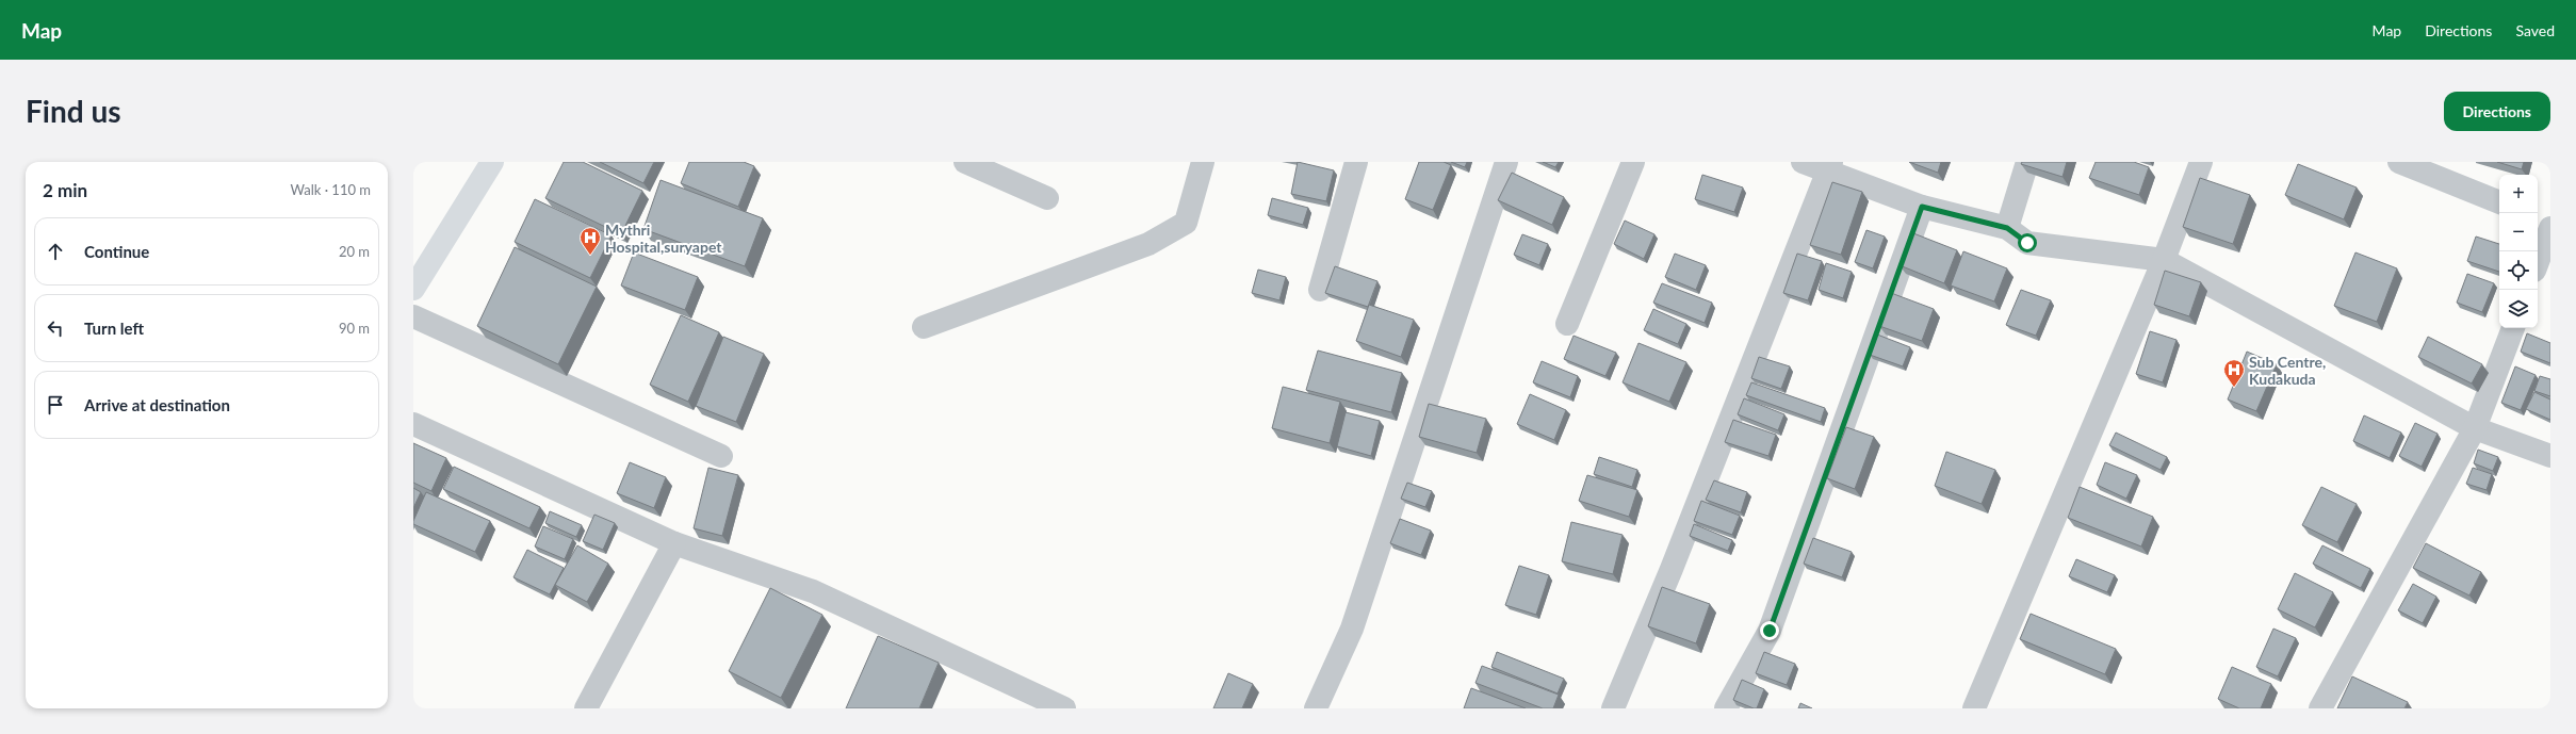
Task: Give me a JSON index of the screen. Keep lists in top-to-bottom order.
{
  "places": {
    "hospital": ["Mythri Hospital,suryapet", "Sub Centre, Kudakuda"]
  },
  "page": {
    "header": "Map",
    "nav": ["Map", "Directions", "Saved"],
    "buttons": "Directions",
    "title": "Find us",
    "heading": ["2 min", "Walk · 110 m"],
    "map_buttons": ["+", "−"],
    "list": [
      ["Continue", "20 m"],
      ["Turn left", "90 m"],
      "Arrive at destination"
    ]
  }
}
